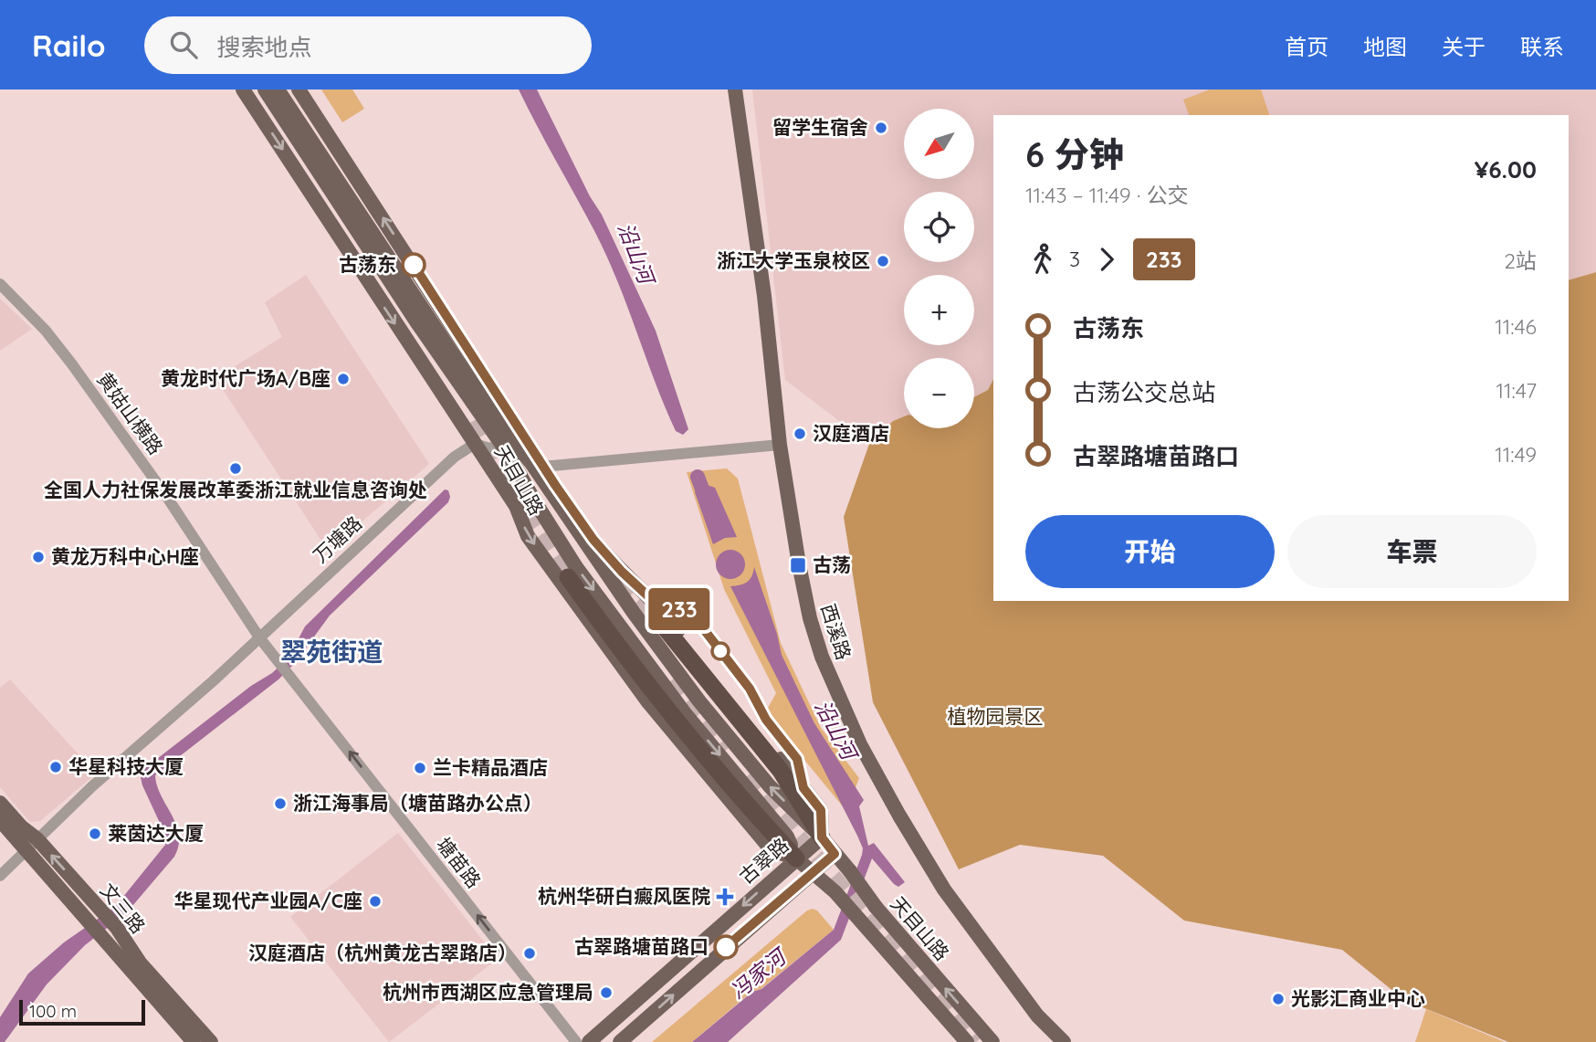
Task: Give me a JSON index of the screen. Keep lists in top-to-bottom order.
{
  "streets": {
    "main road": [
      "天目山路",
      "西溪路",
      "古翠路",
      "文三路"
    ],
    "street": ["黄姑山横路", "万塘路", "塘苗路"]
  },
  "crossings": [
    ["黄姑山横路", "万塘路"],
    ["黄姑山横路", "塘苗路"],
    ["天目山路", "万塘路"],
    ["天目山路", "古翠路"],
    ["万塘路", "塘苗路"],
    ["万塘路", "文三路"]
  ],
  "one_way": ["塘苗路"],
  "districts": ["翠苑街道"],
  "water": ["沿山河", "冯家河"],
  "parks": ["植物园景区"],
  "places": {
    "other": [
      "留学生宿舍",
      "浙江大学玉泉校区",
      "古荡东",
      "黄龙时代广场A/B座",
      "汉庭酒店",
      "全国人力社保发展改革委浙江就业信息咨询处",
      "黄龙万科中心H座",
      "华星科技大厦",
      "兰卡精品酒店",
      "浙江海事局（塘苗路办公点）",
      "莱茵达大厦",
      "华星现代产业园A/C座",
      "古翠路塘苗路口",
      "汉庭酒店（杭州黄龙古翠路店）",
      "杭州市西湖区应急管理局",
      "光影汇商业中心"
    ],
    "transit": ["古荡"],
    "health": ["杭州华研白癜风医院"]
  },
  "lines": ["bus line 233"],
  "scale_bar": "100 m",
  "north": "bottom left",
  "page": {
    "header": "Railo",
    "search": "搜索地点",
    "nav": [
      "首页",
      "地图",
      "关于",
      "联系"
    ],
    "on_map": "233",
    "map_buttons": ["+", "−"],
    "heading": ["6 分钟", "11:43 – 11:49 · 公交", "¥6.00"],
    "legs": ["3", "233", "2站"],
    "list": [
      {
        "name": "古荡东",
        "value": "11:46"
      },
      {
        "name": "古荡公交总站",
        "value": "11:47"
      },
      {
        "name": "古翠路塘苗路口",
        "value": "11:49"
      }
    ],
    "buttons": ["开始", "车票"],
    "scale": "100 m"
  }
}
